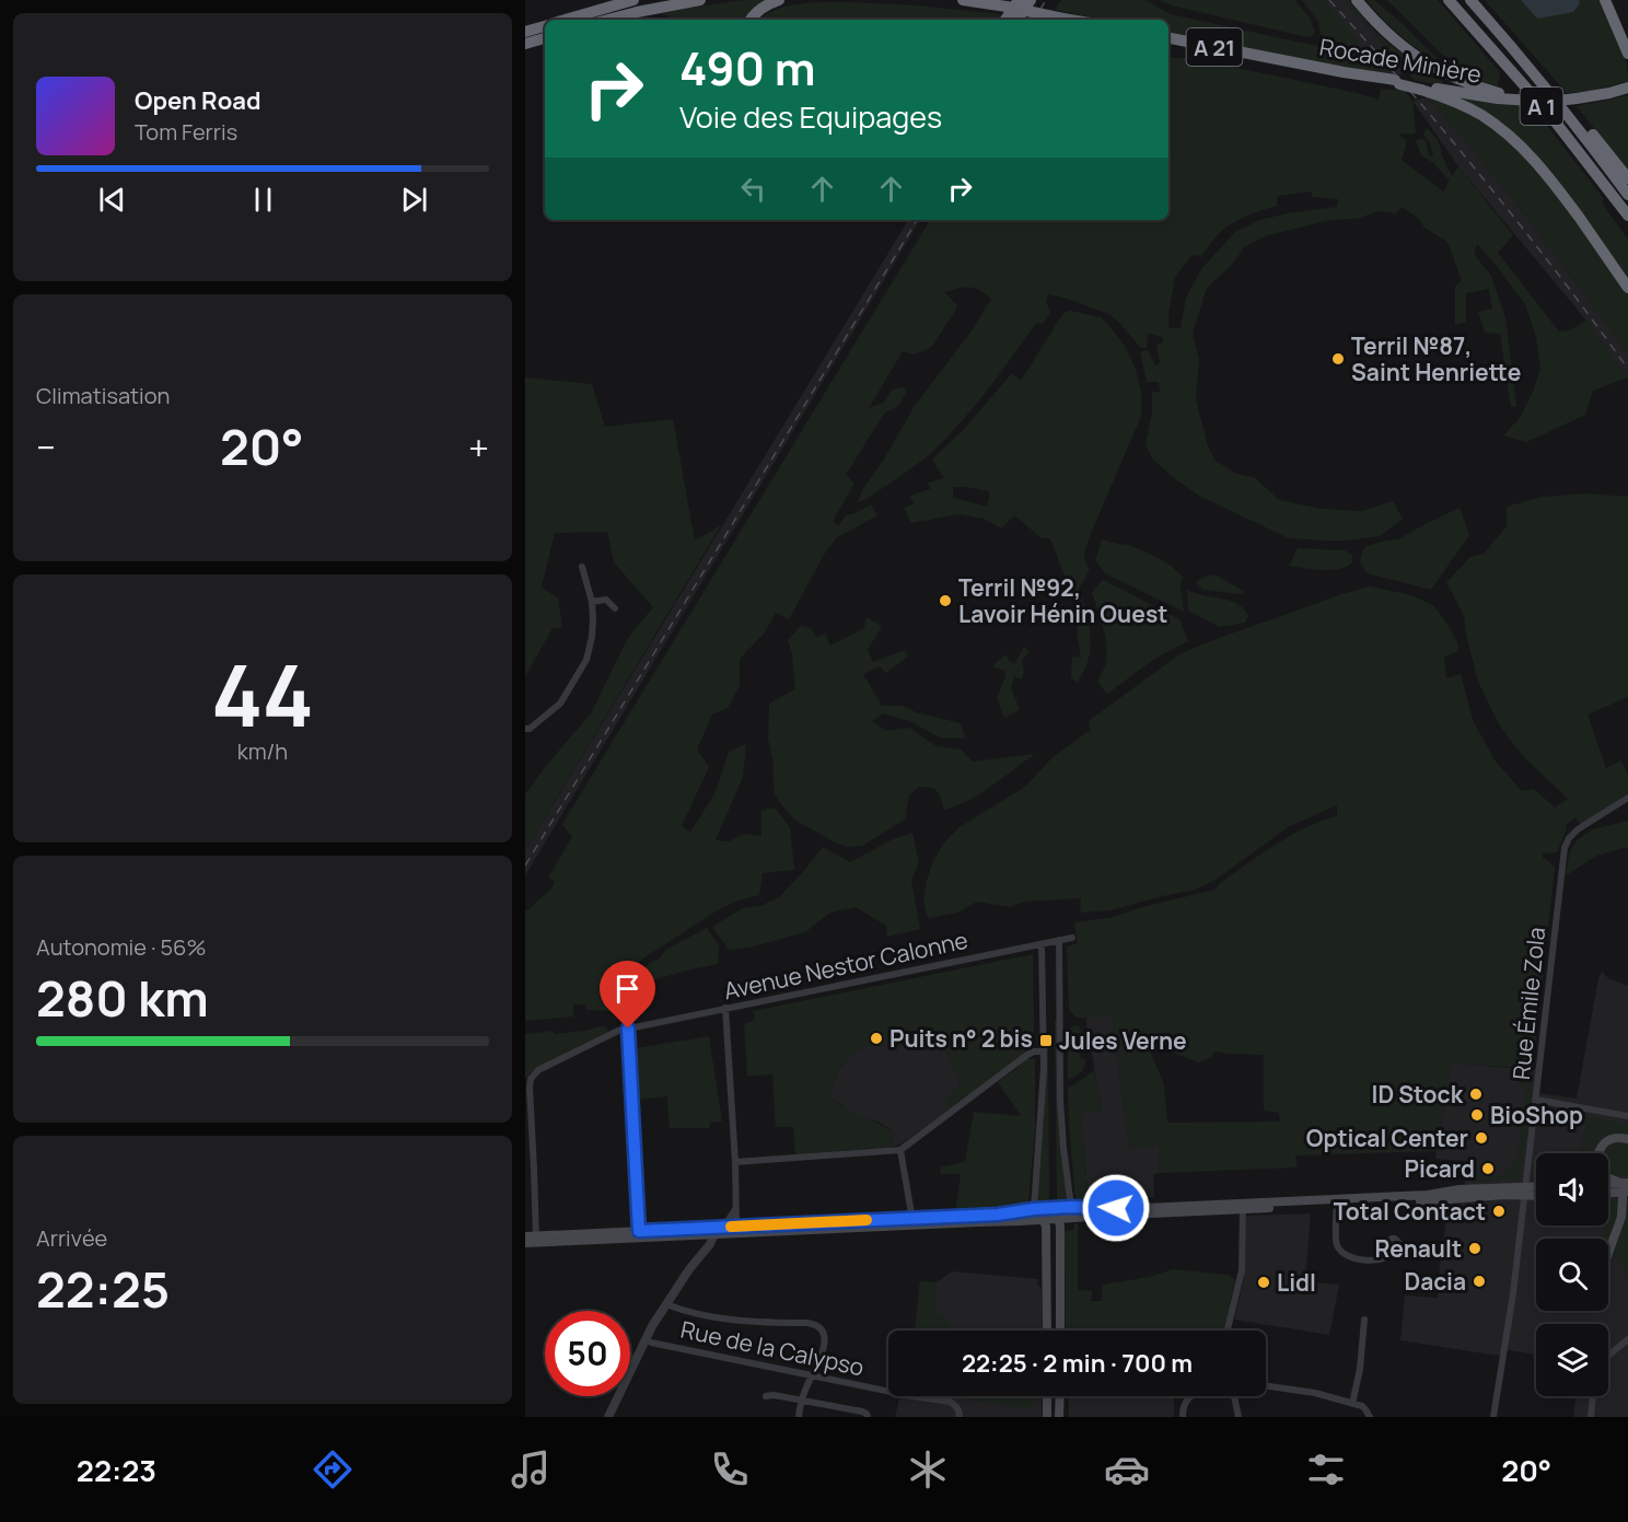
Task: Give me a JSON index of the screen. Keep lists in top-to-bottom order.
{
  "streets": {
    "highway": ["A 21", "Rocade Minière", "A 1"],
    "street": ["Avenue Nestor Calonne", "Rue Émile Zola", "Rue de la Calypso"]
  },
  "places": {
    "other": [
      "Terril №87, Saint Henriette",
      "Terril №92, Lavoir Hénin Ouest",
      "Puits n° 2 bis",
      "ID Stock",
      "BioShop",
      "Optical Center",
      "Picard",
      "Total Contact",
      "Renault",
      "Dacia",
      "Lidl"
    ],
    "transit": ["Jules Verne"]
  },
  "page": {
    "turn": ["490 m", "Voie des Equipages"],
    "song": ["Open Road", "Tom Ferris"],
    "tile": [
      "Climatisation",
      ["44", "km/h"],
      ["Autonomie · 56%", "280 km"],
      ["Arrivée", "22:25"]
    ],
    "heat": ["−", "20°", "+"],
    "limit": "50",
    "trip": "22:25 · 2 min · 700 m",
    "tabs": ["22:23", "20°"]
  }
}
